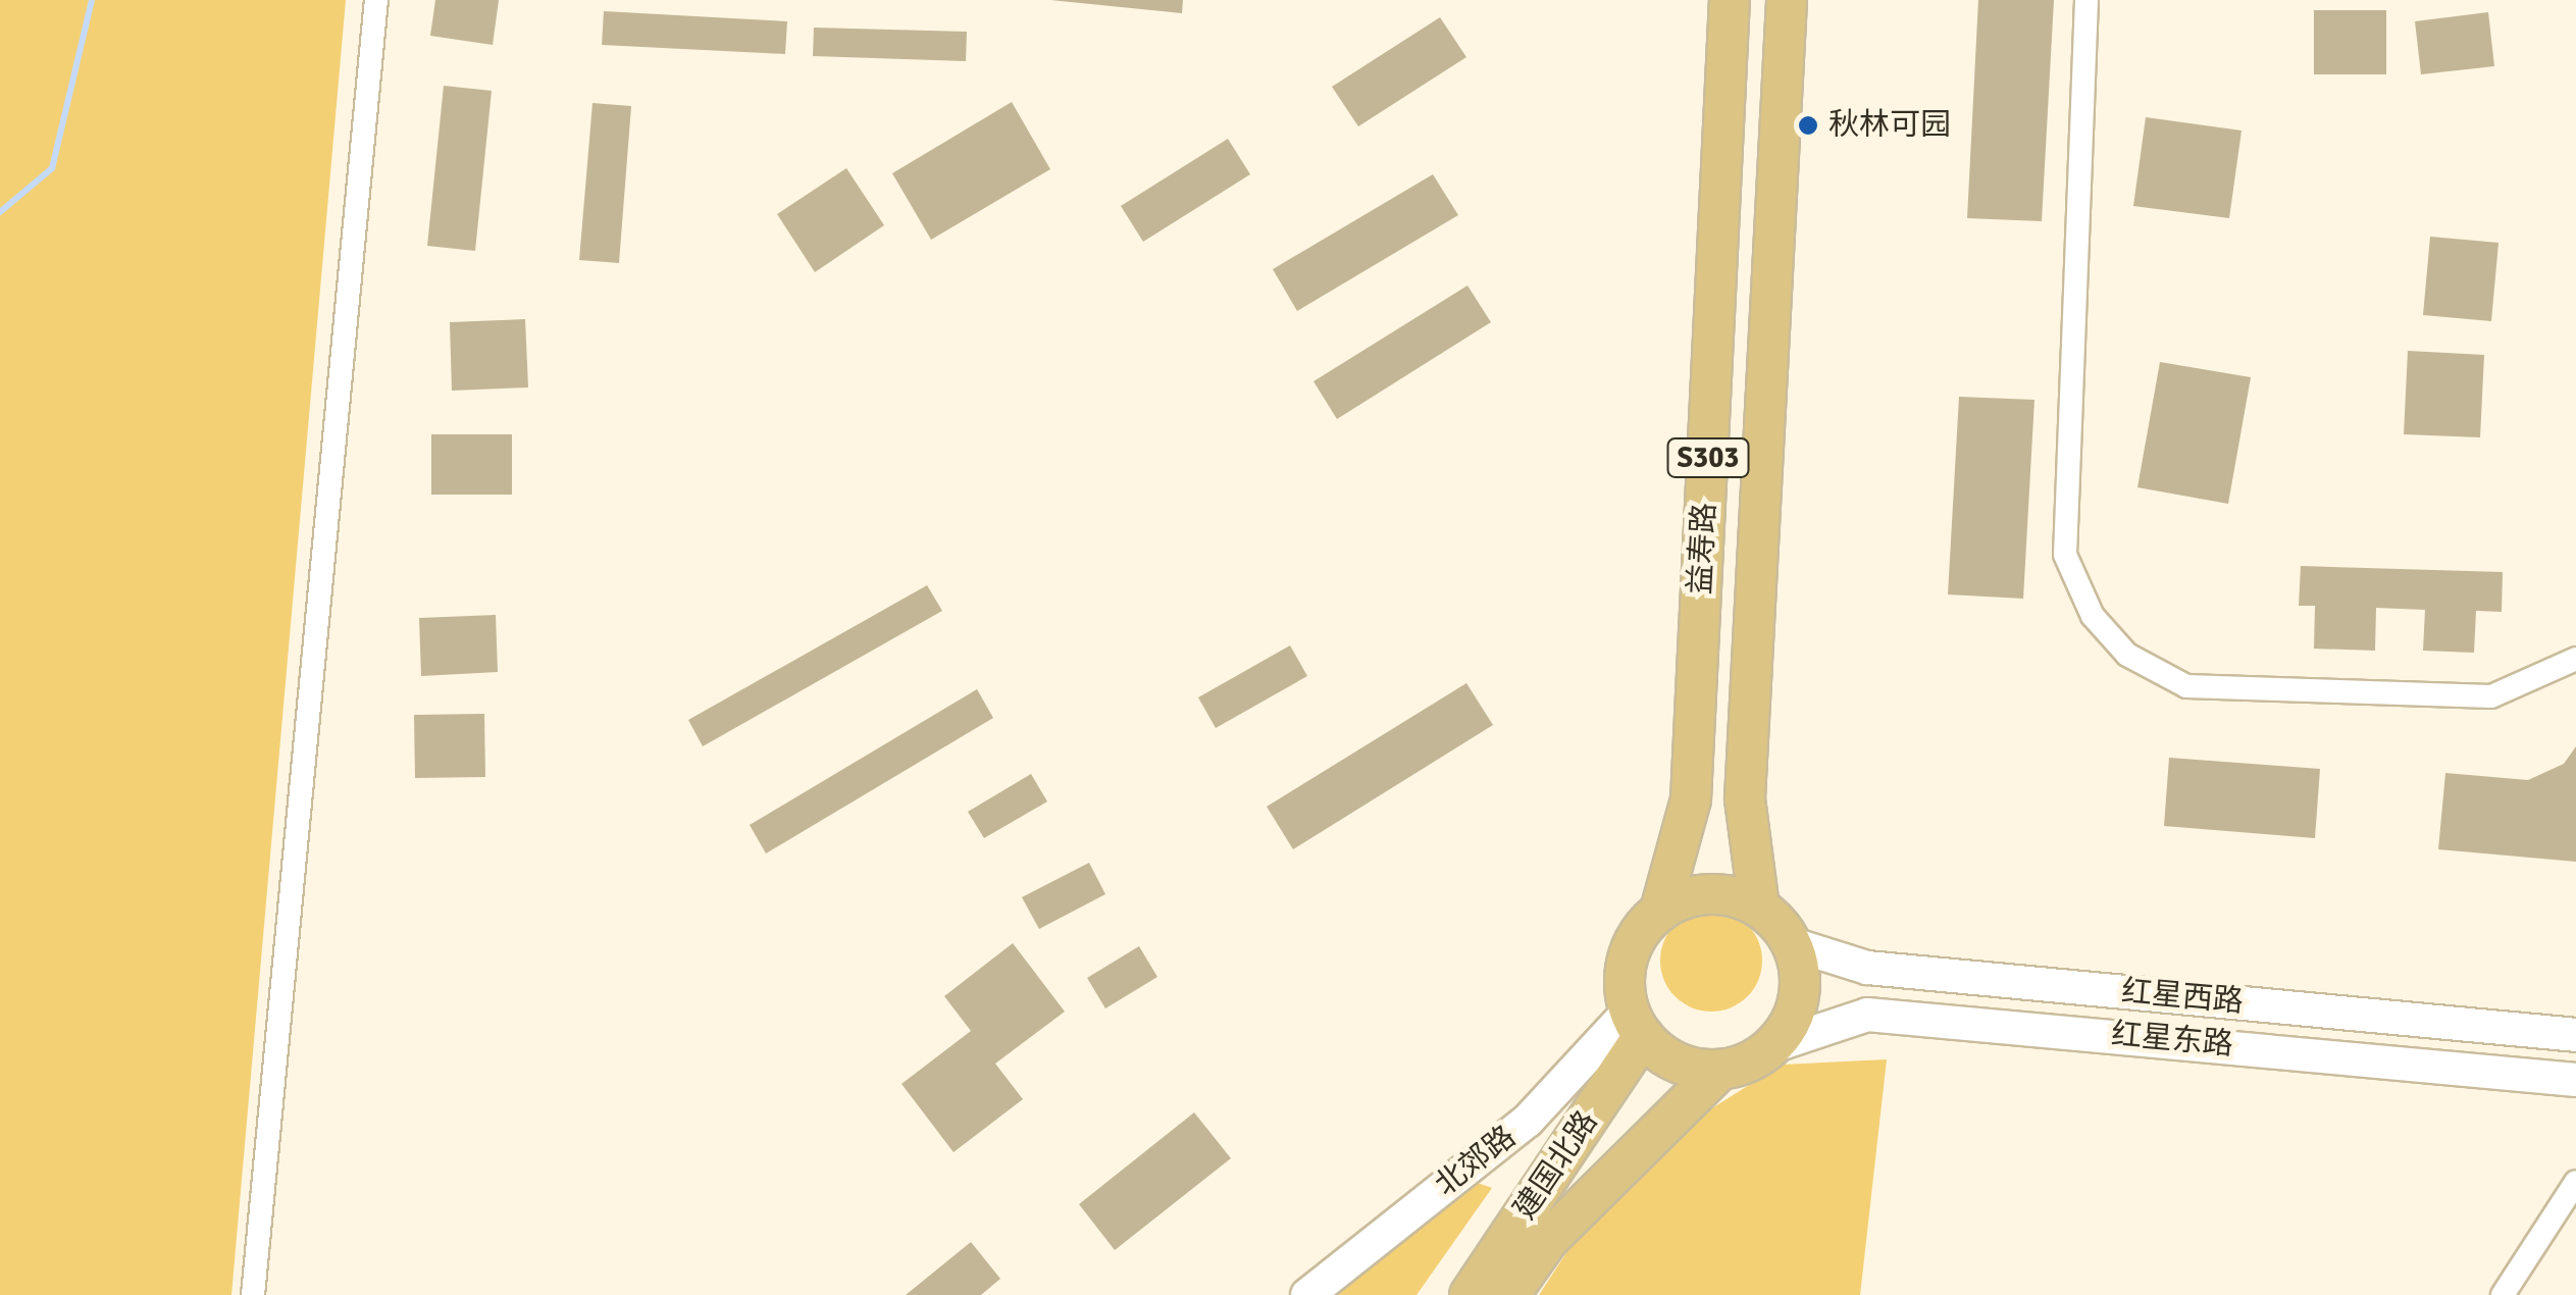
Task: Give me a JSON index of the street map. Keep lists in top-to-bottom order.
{
  "streets": {
    "main road": [
      "S303",
      "益寿路",
      "红星西路",
      "红星东路",
      "北郊路",
      "建国北路"
    ]
  },
  "crossings": [
    ["益寿路", "红星西路"],
    ["益寿路", "红星东路"],
    ["益寿路", "北郊路"],
    ["益寿路", "建国北路"],
    ["红星西路", "红星东路"],
    ["红星西路", "北郊路"],
    ["红星西路", "建国北路"],
    ["红星东路", "北郊路"],
    ["红星东路", "建国北路"],
    ["北郊路", "建国北路"]
  ],
  "places": ["秋林可园"]
}
